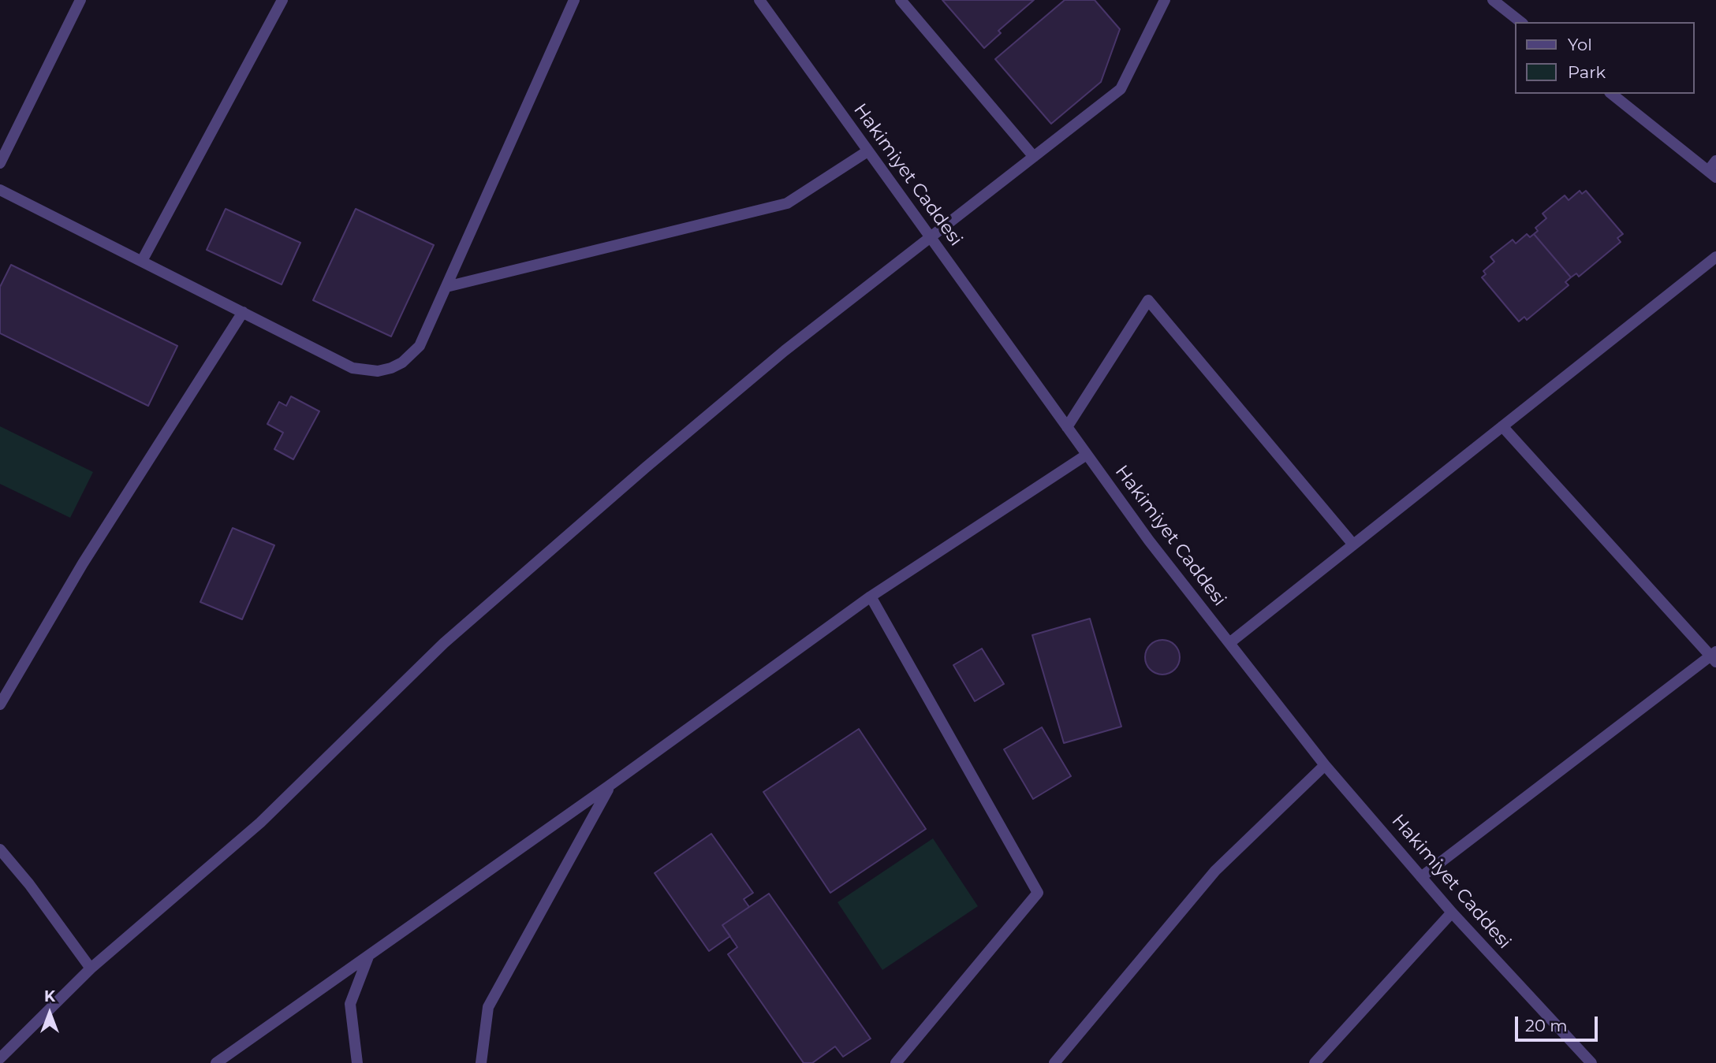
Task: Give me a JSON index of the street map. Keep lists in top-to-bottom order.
{
  "streets": {
    "street": ["Hakimiyet Caddesi"]
  },
  "legend": ["Yol", "Park"],
  "scale_bar": "20 m",
  "north": "top"
}
